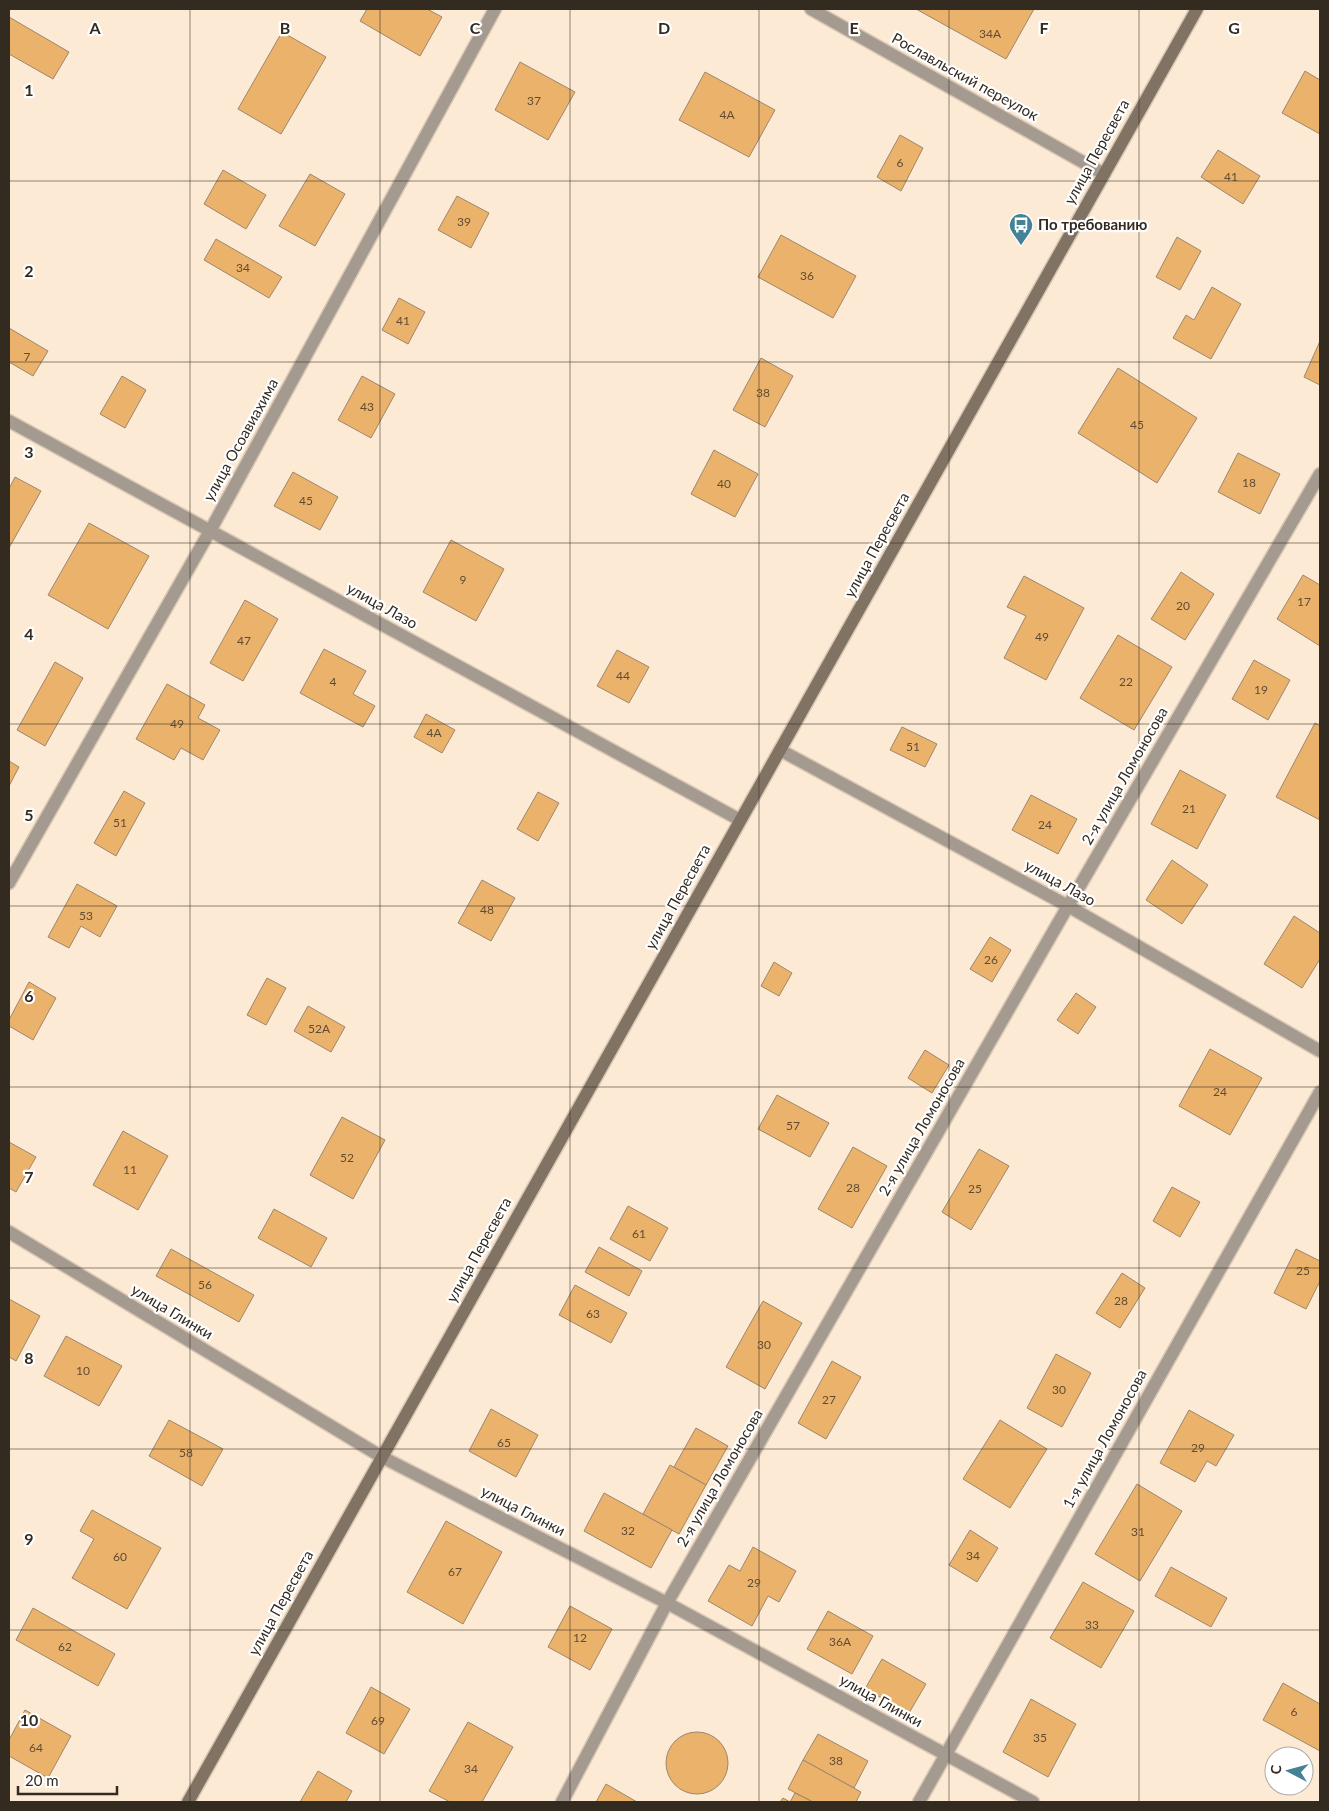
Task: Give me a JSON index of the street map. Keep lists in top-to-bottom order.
{
  "streets": {
    "main road": ["улица Пересвета"],
    "street": [
      "Рославльский переулок",
      "улица Осоавиахима",
      "улица Лазо",
      "2-я улица Ломоносова",
      "улица Глинки",
      "1-я улица Ломоносова"
    ]
  },
  "crossings": [
    ["Рославльский переулок", "улица Пересвета"],
    ["улица Пересвета", "улица Лазо"],
    ["улица Пересвета", "улица Глинки"],
    ["улица Осоавиахима", "улица Лазо"],
    ["улица Лазо", "2-я улица Ломоносова"],
    ["2-я улица Ломоносова", "улица Глинки"],
    ["улица Глинки", "1-я улица Ломоносова"]
  ],
  "places": {
    "bus stop": ["По требованию"]
  },
  "house_numbers": [
    "34А",
    "37",
    "4А",
    "6",
    "41",
    "39",
    "34",
    "36",
    "41",
    "7",
    "38",
    "43",
    "45",
    "18",
    "40",
    "45",
    "9",
    "17",
    "20",
    "49",
    "47",
    "44",
    "4",
    "22",
    "19",
    "49",
    "4А",
    "51",
    "21",
    "51",
    "24",
    "48",
    "53",
    "26",
    "52А",
    "24",
    "57",
    "52",
    "11",
    "28",
    "25",
    "61",
    "25",
    "56",
    "28",
    "63",
    "30",
    "10",
    "30",
    "27",
    "65",
    "29",
    "58",
    "32",
    "31",
    "34",
    "60",
    "67",
    "29",
    "33",
    "12",
    "36А",
    "62",
    "6",
    "69",
    "35",
    "64",
    "38",
    "34"
  ],
  "scale_bar": "20 m",
  "north": "left",
  "grid": {
    "columns": [
      "A",
      "B",
      "C",
      "D",
      "E",
      "F",
      "G"
    ],
    "rows": [
      "1",
      "2",
      "3",
      "4",
      "5",
      "6",
      "7",
      "8",
      "9",
      "10"
    ]
  }
}
